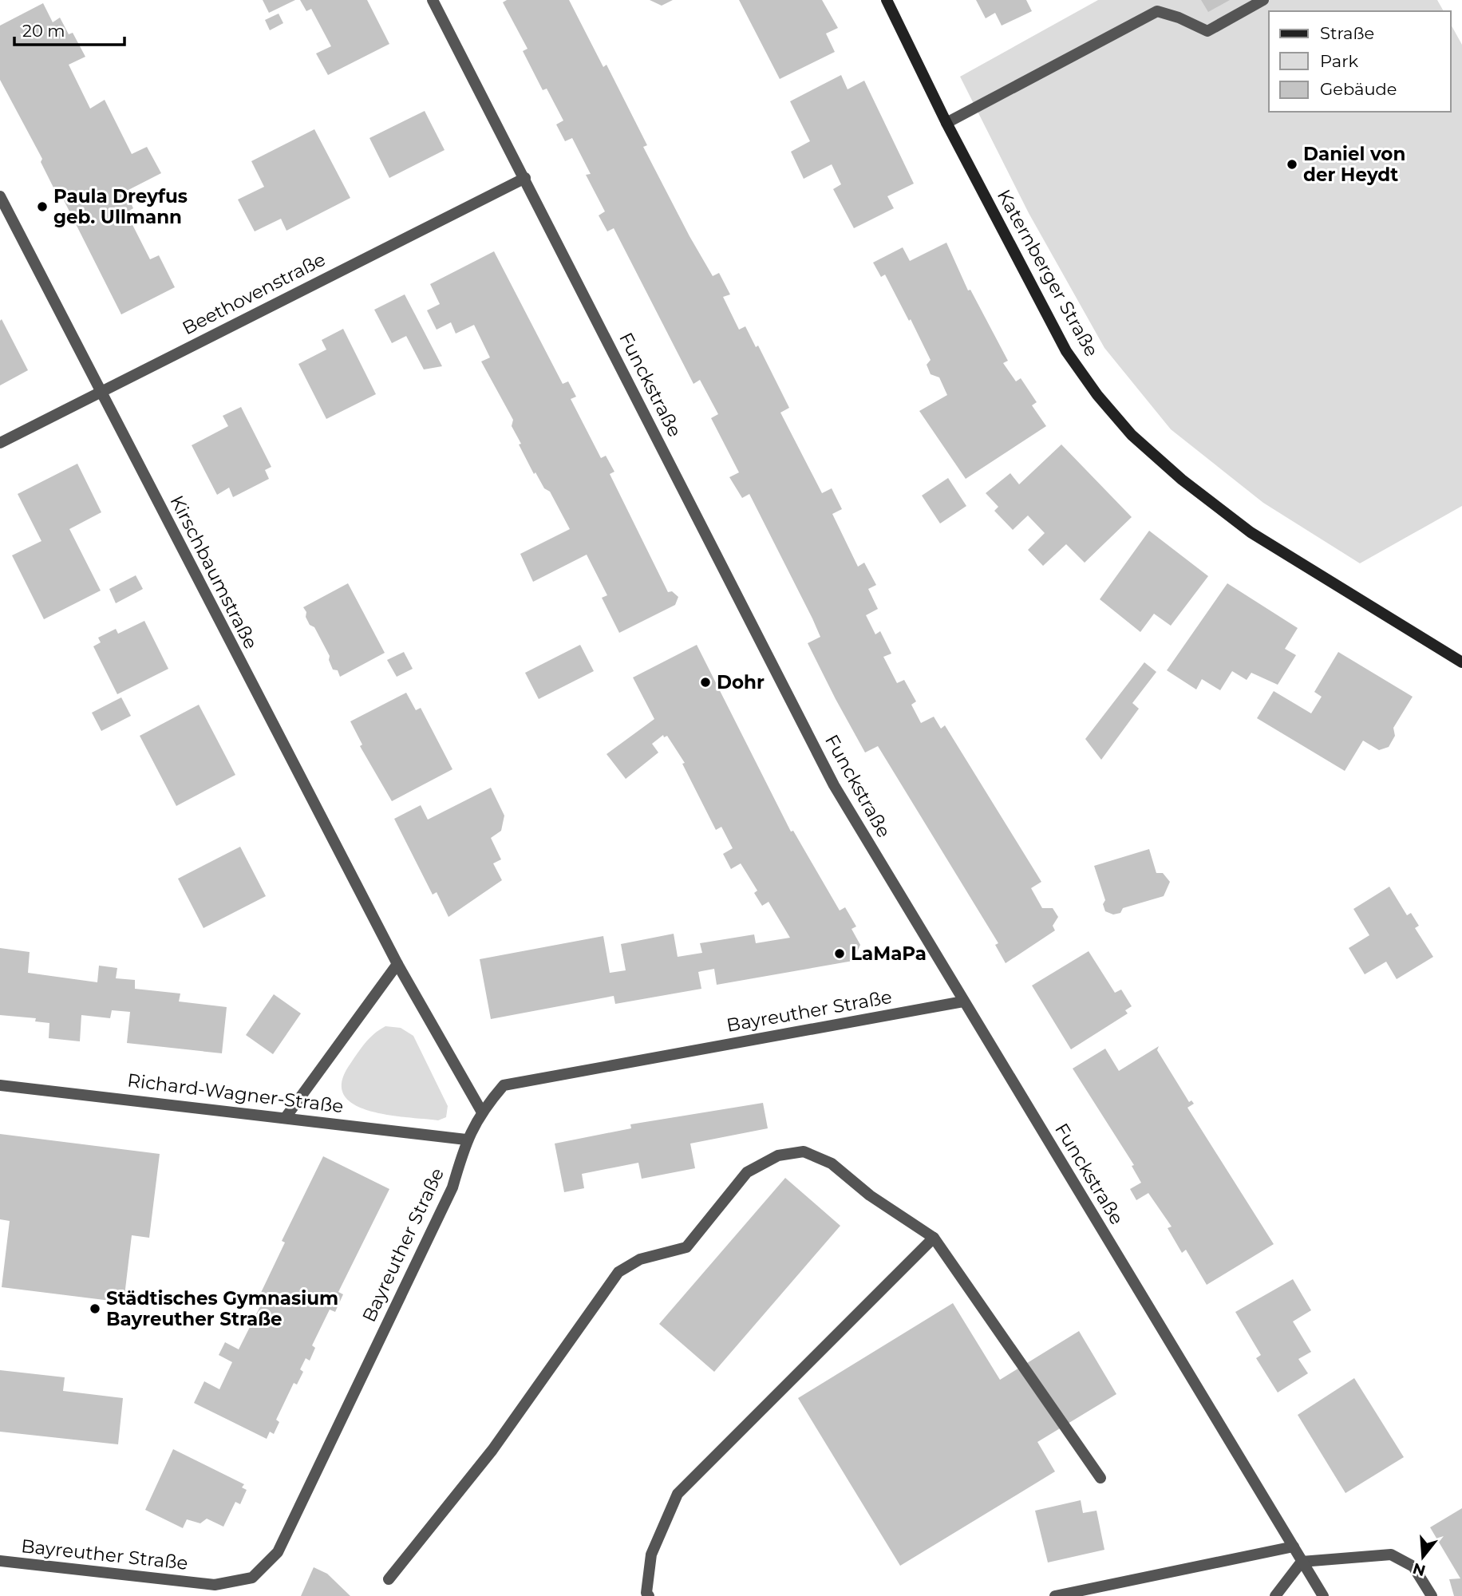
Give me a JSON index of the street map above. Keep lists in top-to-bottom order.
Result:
{
  "streets": {
    "street": [
      "Katernberger Straße",
      "Beethovenstraße",
      "Funckstraße",
      "Kirschbaumstraße",
      "Bayreuther Straße",
      "Richard-Wagner-Straße"
    ]
  },
  "crossings": [
    ["Beethovenstraße", "Funckstraße"],
    ["Beethovenstraße", "Kirschbaumstraße"],
    ["Funckstraße", "Bayreuther Straße"],
    ["Kirschbaumstraße", "Bayreuther Straße"],
    ["Bayreuther Straße", "Richard-Wagner-Straße"]
  ],
  "places": [
    "Daniel von der Heydt",
    "Paula Dreyfus geb. Ullmann",
    "Dohr",
    "LaMaPa",
    "Städtisches Gymnasium Bayreuther Straße"
  ],
  "legend": ["Straße", "Park", "Gebäude"],
  "scale_bar": "20 m",
  "north": "bottom"
}
